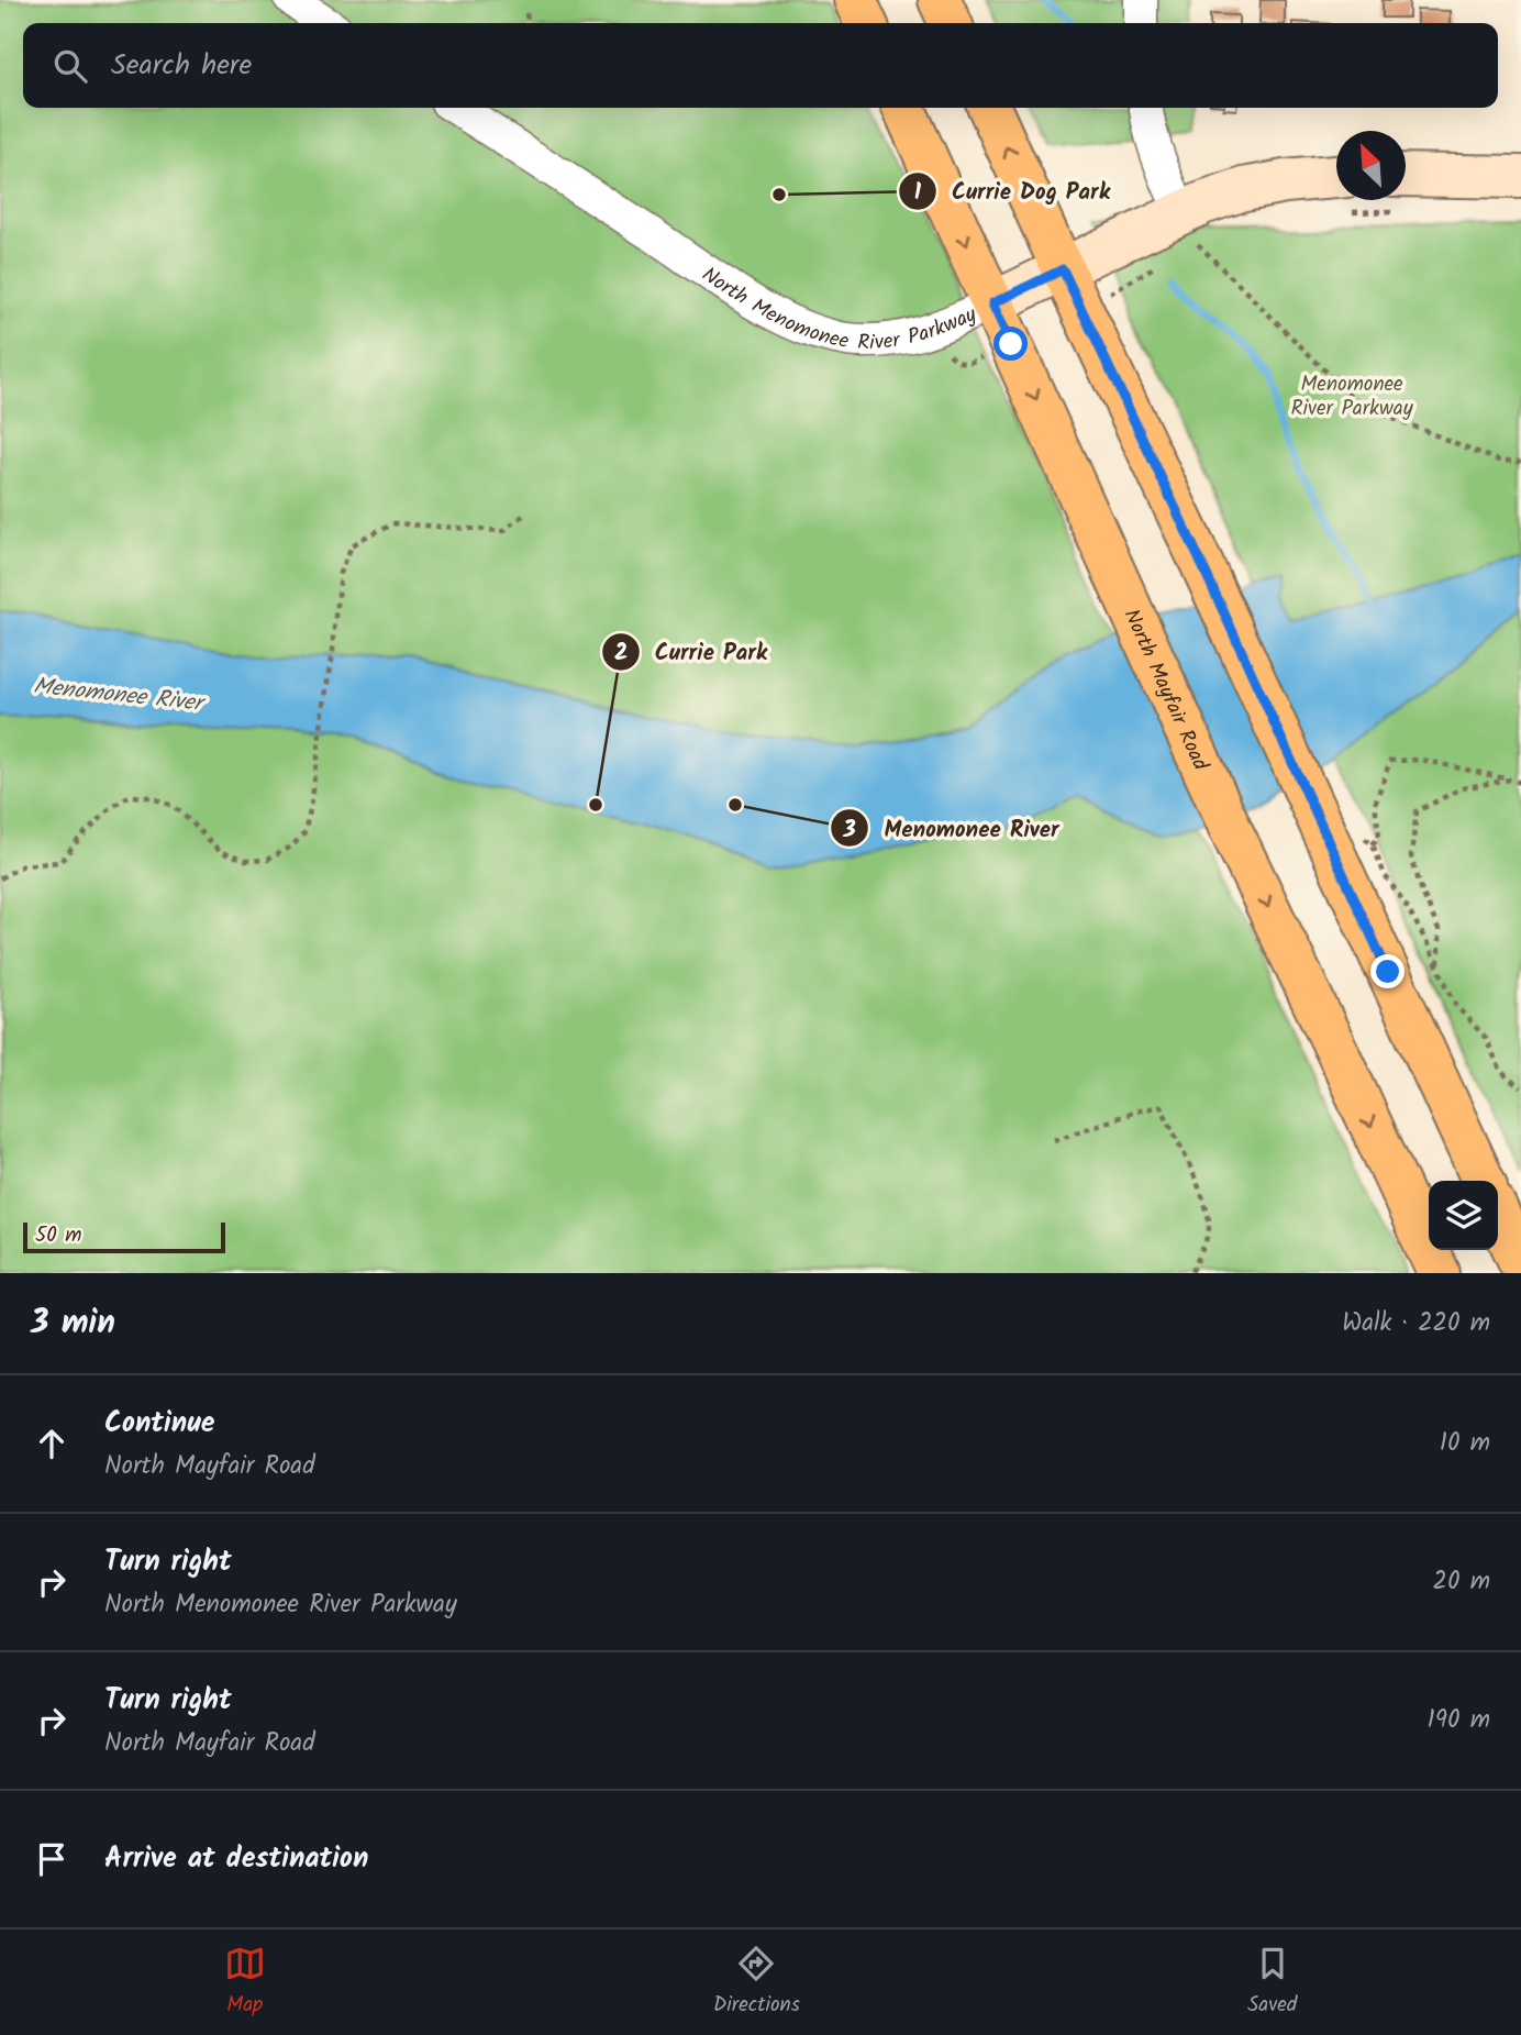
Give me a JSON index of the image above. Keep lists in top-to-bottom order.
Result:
{
  "streets": {
    "main road": ["North Mayfair Road"],
    "street": ["North Menomonee River Parkway"]
  },
  "crossings": [
    ["North Menomonee River Parkway", "North Mayfair Road"]
  ],
  "water": ["Menomonee River"],
  "parks": ["Menomonee River Parkway"],
  "places": ["Currie Dog Park", "Currie Park", "Menomonee River"],
  "scale_bar": "50 m",
  "north": "top left",
  "page": {
    "search": "Search here",
    "scale": "50 m",
    "heading": ["3 min", "Walk · 220 m"],
    "list": [
      ["Continue", "North Mayfair Road", "10 m"],
      ["Turn right", "North Menomonee River Parkway", "20 m"],
      ["Turn right", "North Mayfair Road", "190 m"],
      "Arrive at destination"
    ],
    "nav": ["Map", "Directions", "Saved"]
  }
}
